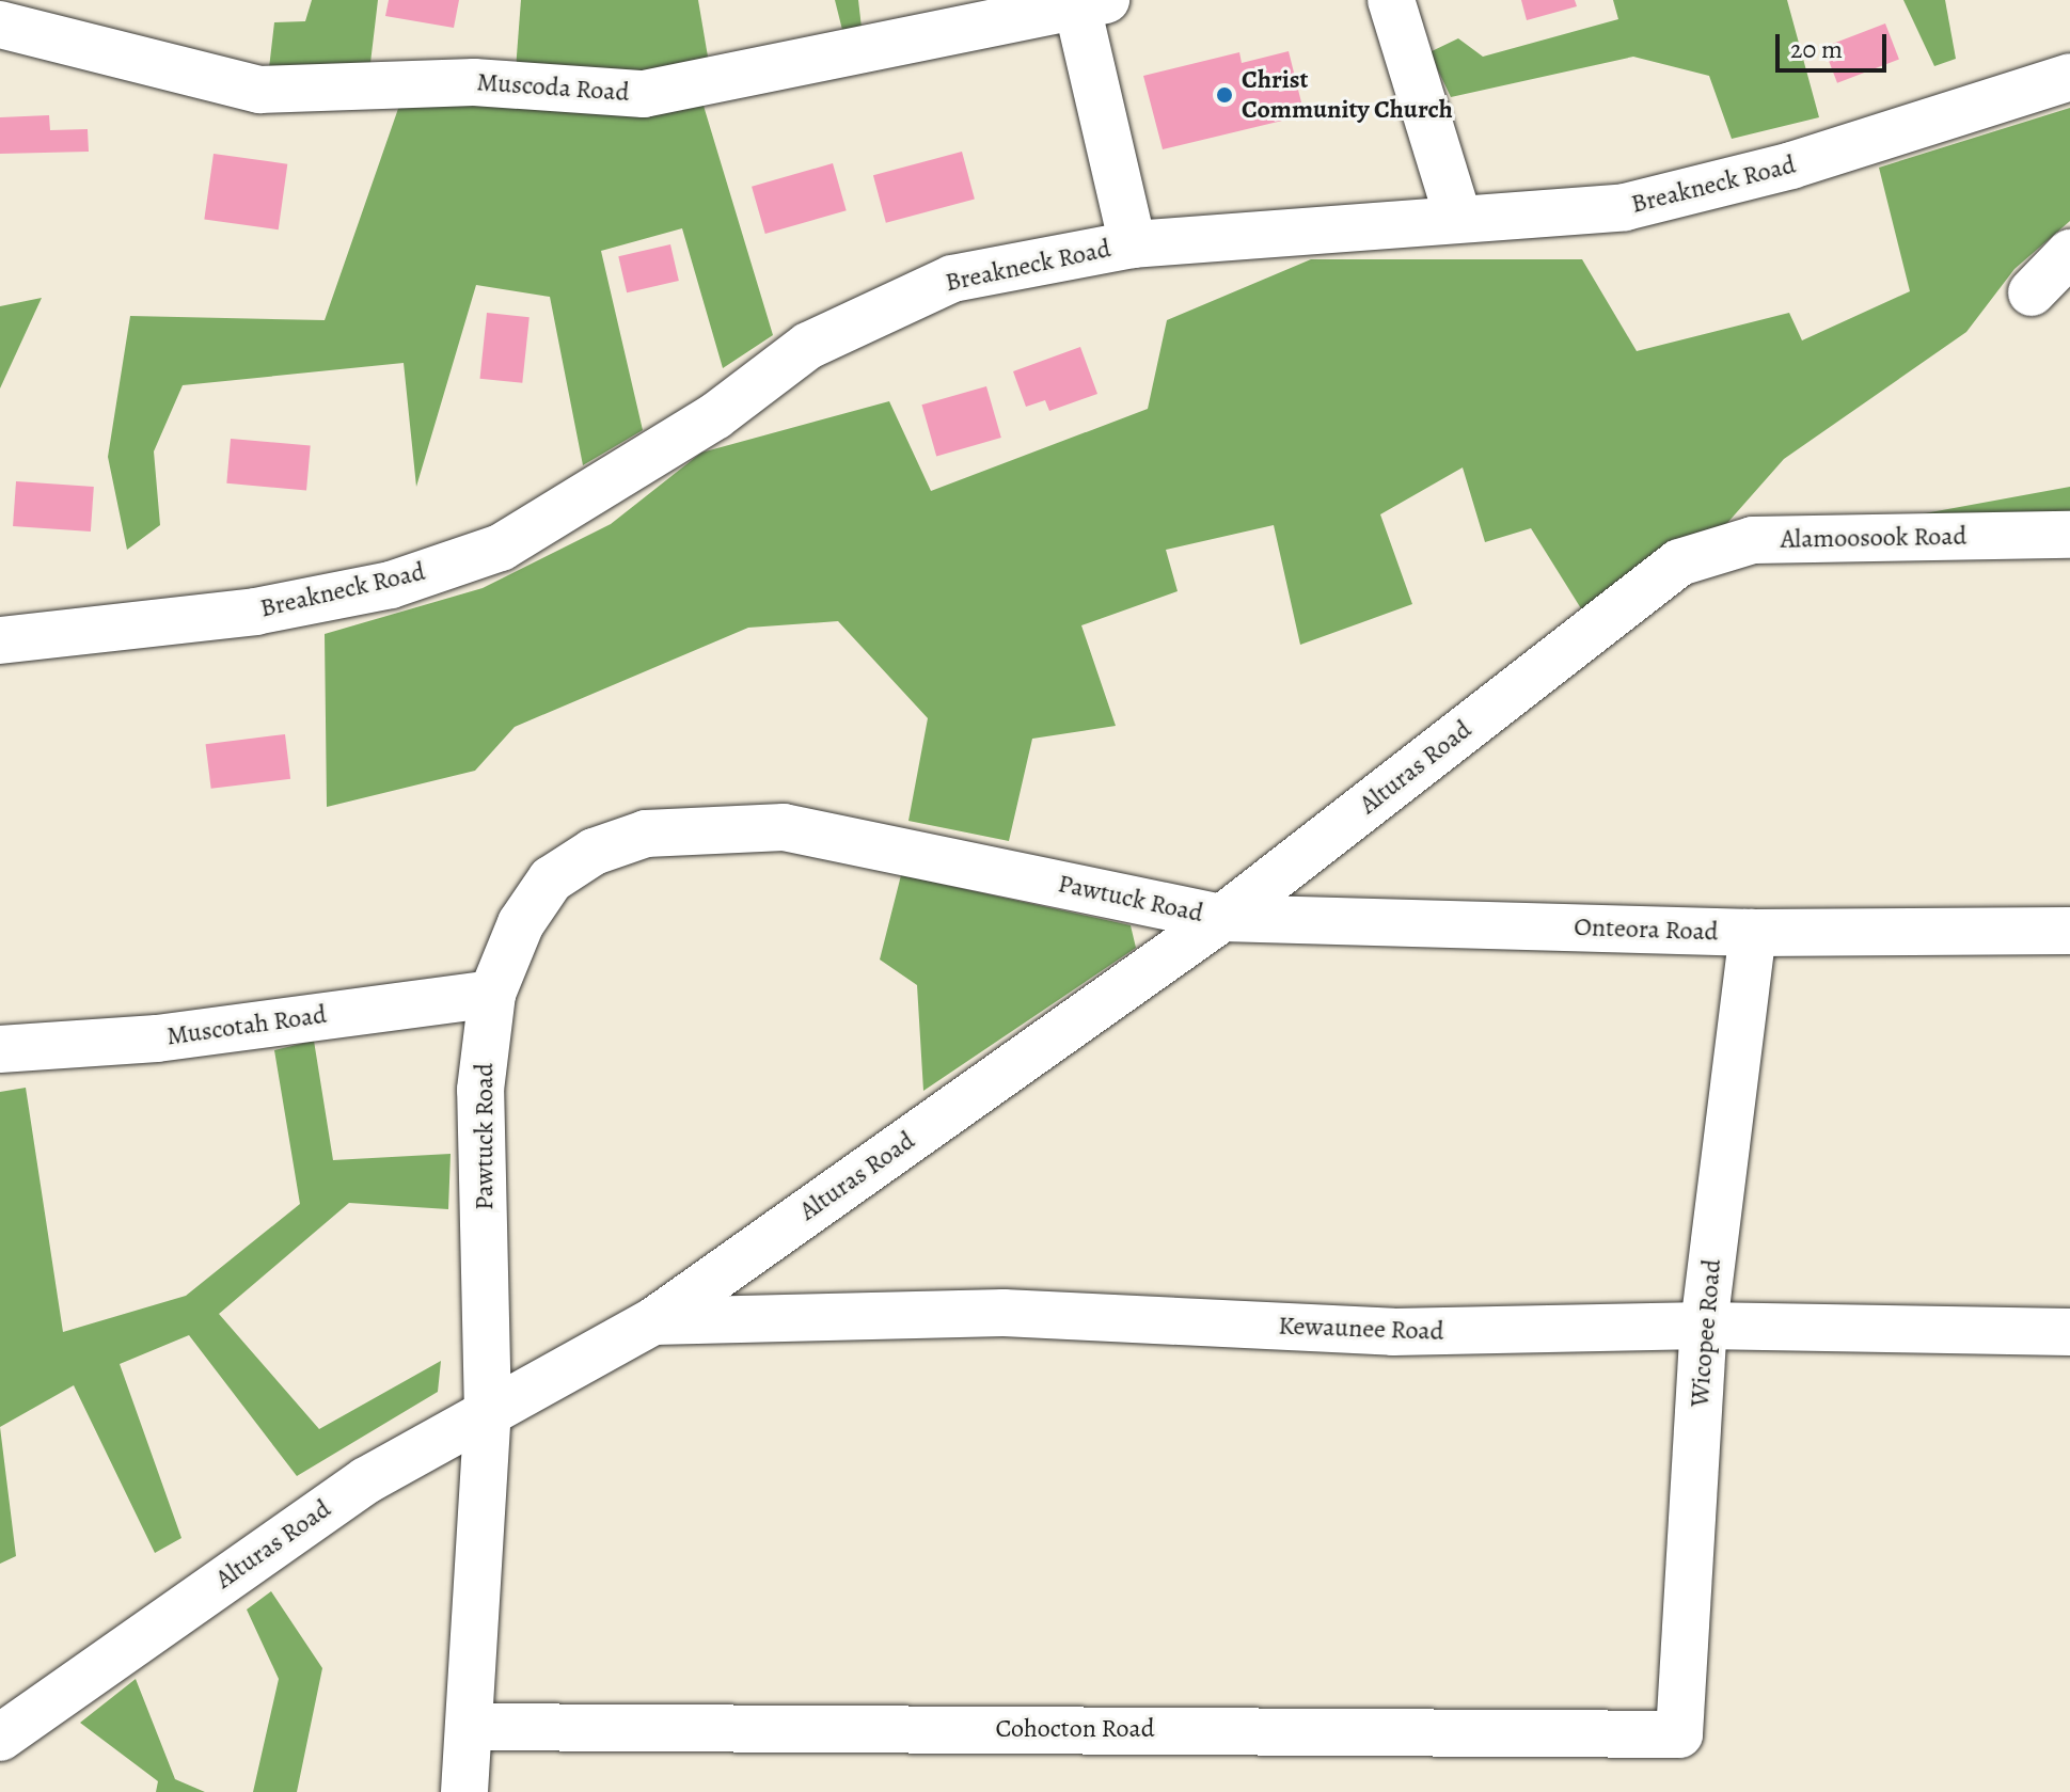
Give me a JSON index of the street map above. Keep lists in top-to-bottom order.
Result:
{
  "streets": {
    "street": [
      "Muscoda Road",
      "Breakneck Road",
      "Alamoosook Road",
      "Alturas Road",
      "Pawtuck Road",
      "Onteora Road",
      "Muscotah Road",
      "Kewaunee Road",
      "Wicopee Road",
      "Cohocton Road"
    ]
  },
  "crossings": [
    ["Alamoosook Road", "Alturas Road"],
    ["Alturas Road", "Pawtuck Road"],
    ["Alturas Road", "Onteora Road"],
    ["Alturas Road", "Kewaunee Road"],
    ["Pawtuck Road", "Onteora Road"],
    ["Pawtuck Road", "Muscotah Road"],
    ["Pawtuck Road", "Cohocton Road"],
    ["Onteora Road", "Wicopee Road"],
    ["Kewaunee Road", "Wicopee Road"],
    ["Wicopee Road", "Cohocton Road"]
  ],
  "places": ["Christ Community Church"],
  "scale_bar": "20 m"
}
